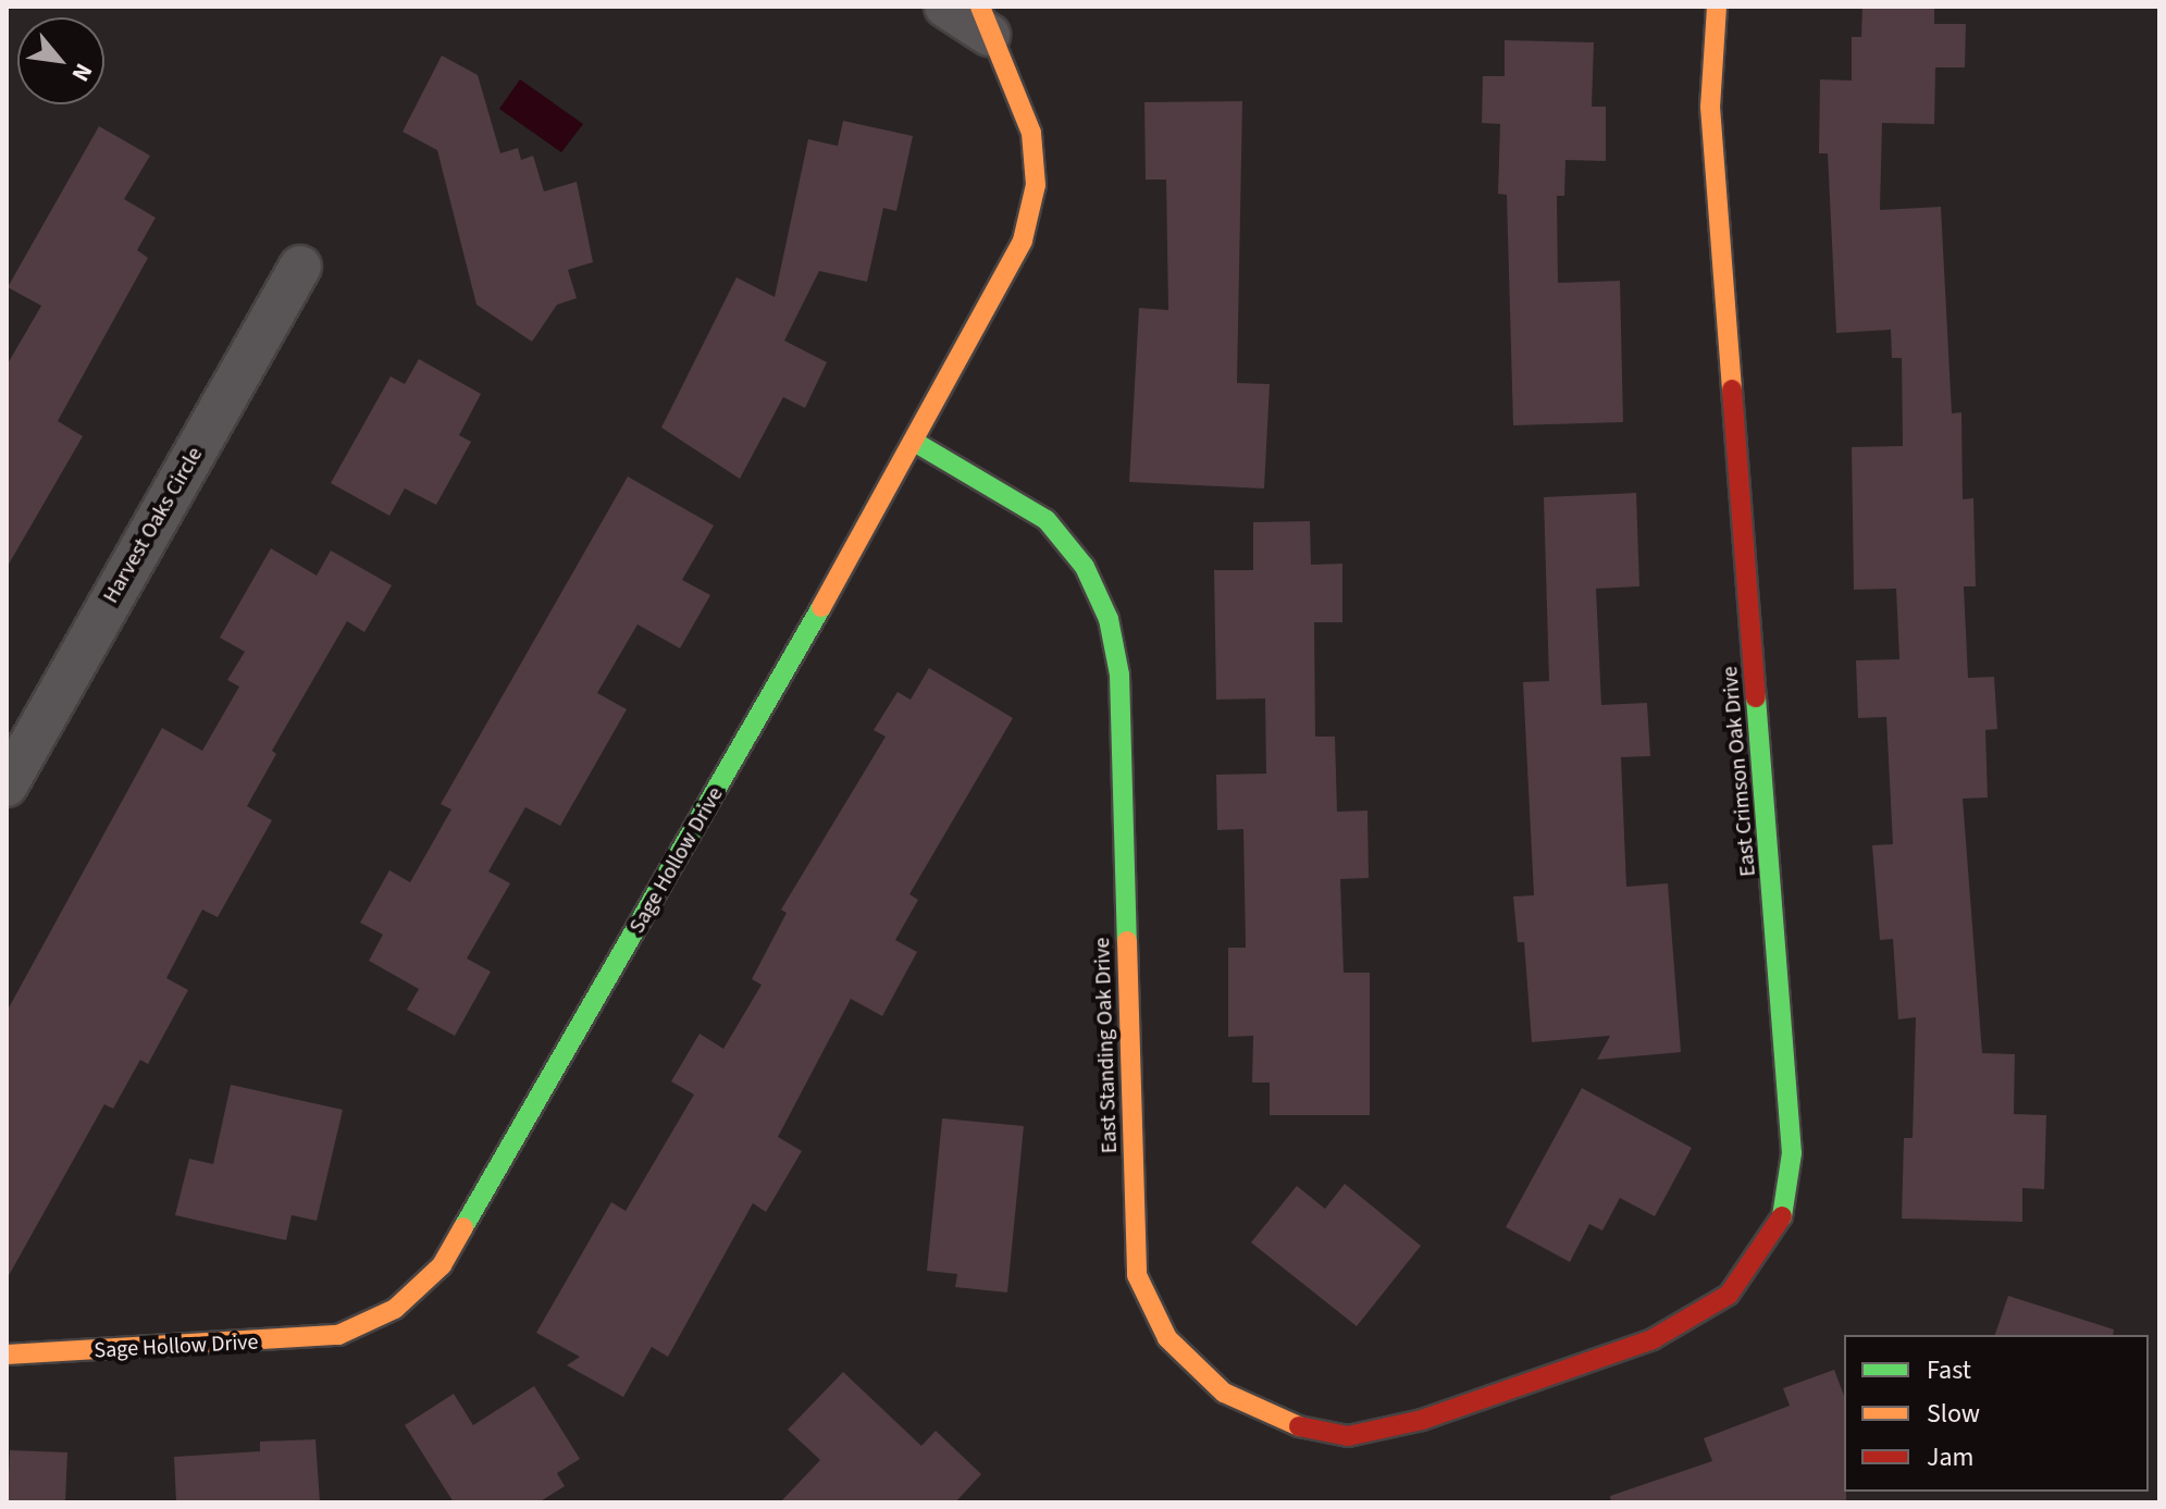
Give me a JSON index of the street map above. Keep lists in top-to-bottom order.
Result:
{
  "streets": {
    "street": [
      "Harvest Oaks Circle",
      "East Crimson Oak Drive",
      "Sage Hollow Drive",
      "East Standing Oak Drive"
    ]
  },
  "crossings": [
    ["East Crimson Oak Drive", "East Standing Oak Drive"],
    ["Sage Hollow Drive", "East Standing Oak Drive"]
  ],
  "legend": ["Fast", "Slow", "Jam"],
  "north": "bottom right"
}
